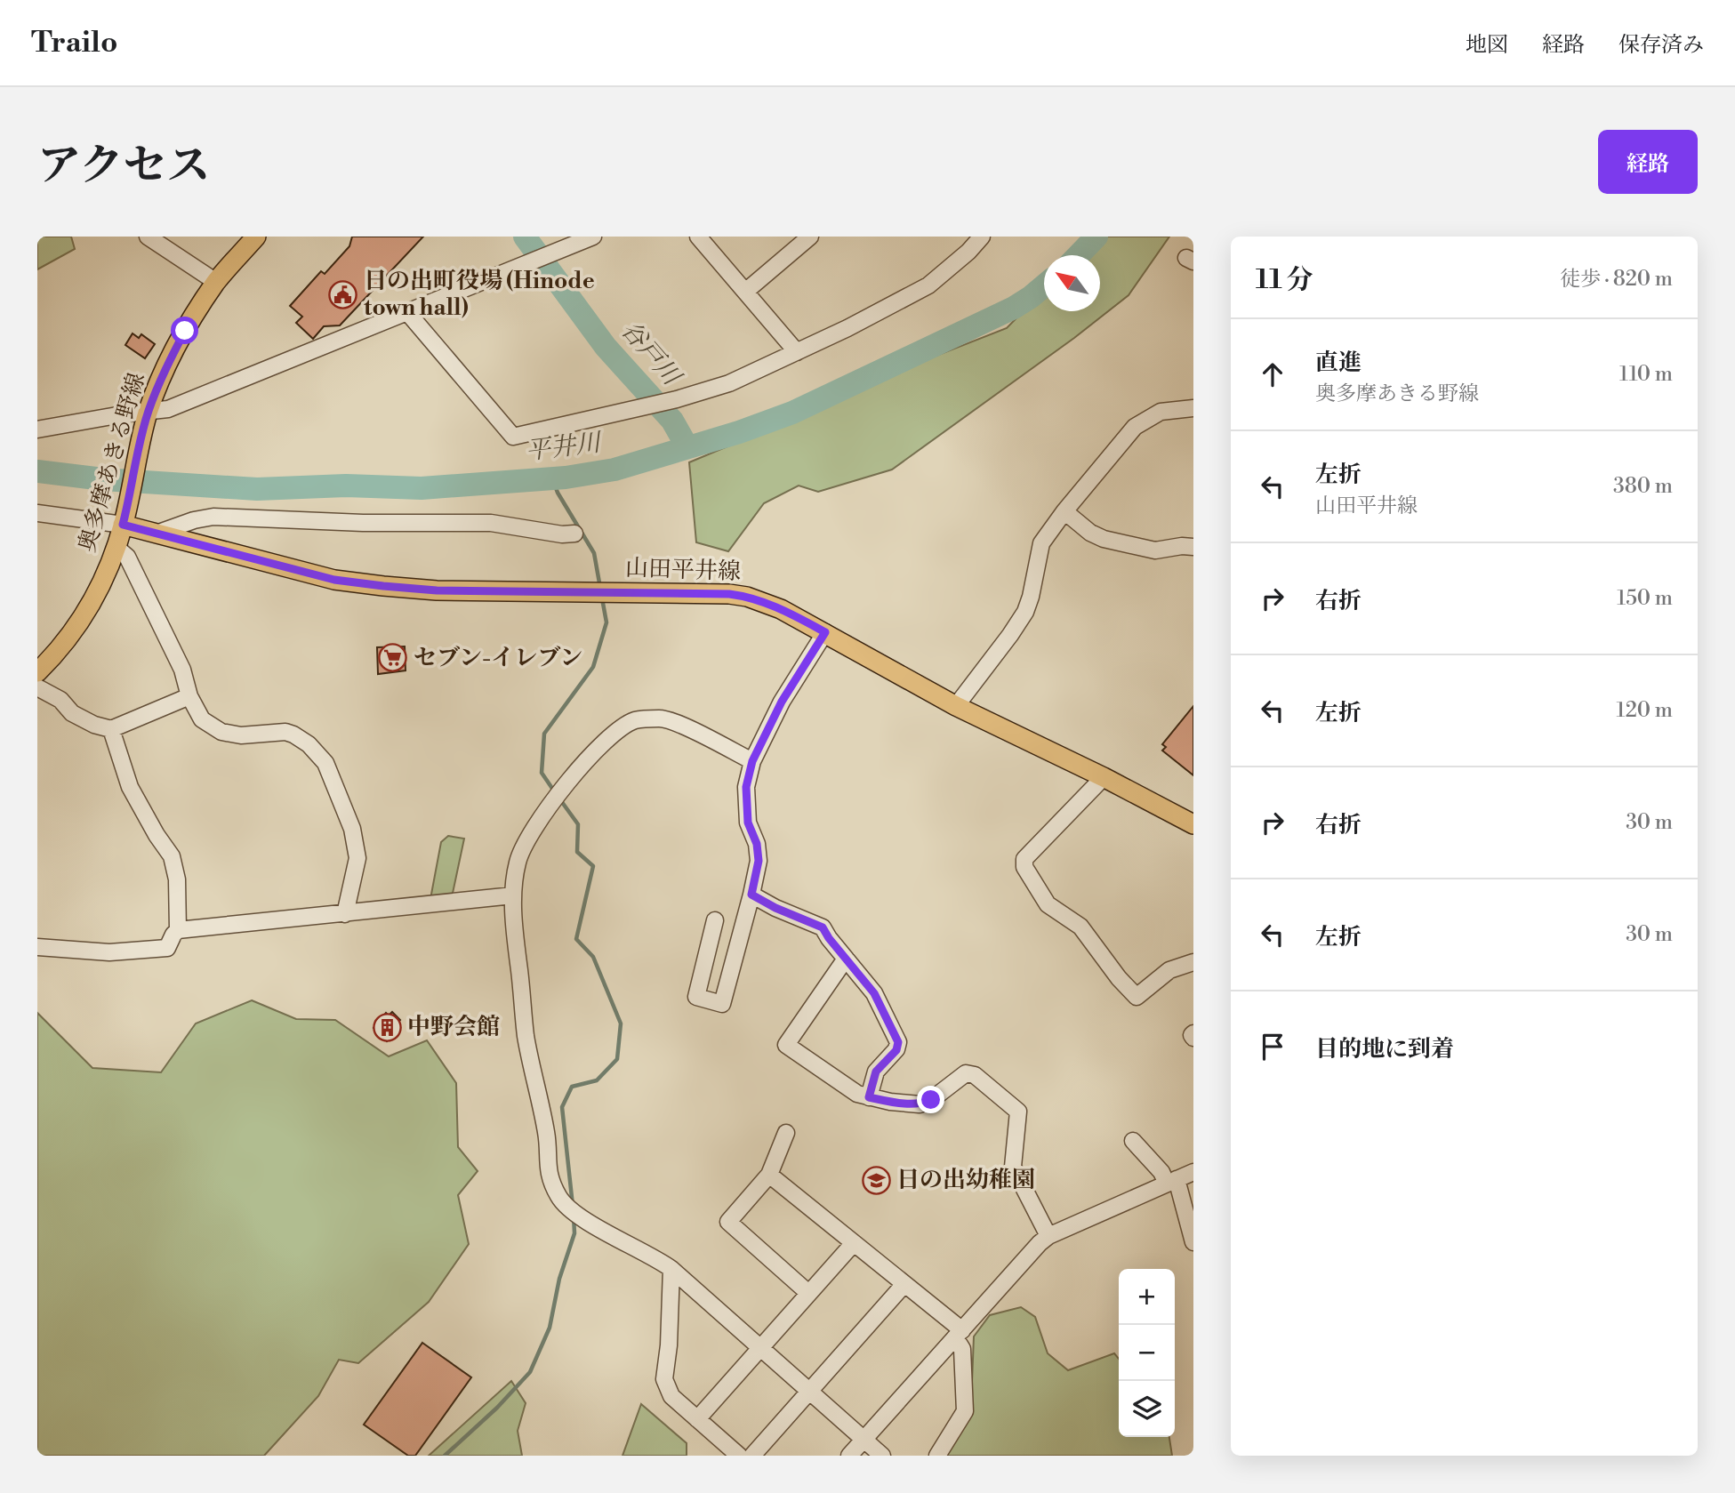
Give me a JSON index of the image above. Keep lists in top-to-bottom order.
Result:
{
  "streets": {
    "main road": ["奥多摩あきる野線", "山田平井線"]
  },
  "crossings": [
    ["奥多摩あきる野線", "山田平井線"]
  ],
  "water": ["谷戸川", "平井川"],
  "places": {
    "public building": ["日の出町役場 (Hinode town hall)"],
    "supermarket": ["セブン-イレブン"],
    "building": ["中野会館"],
    "school or university": ["日の出幼稚園"]
  },
  "north": "top left",
  "page": {
    "header": "Trailo",
    "nav": ["地図", "経路", "保存済み"],
    "title": "アクセス",
    "buttons": "経路",
    "heading": ["11 分", "徒歩 · 820 m"],
    "list": [
      ["直進", "奥多摩あきる野線", "110 m"],
      ["左折", "山田平井線", "380 m"],
      ["右折", "150 m"],
      ["左折", "120 m"],
      ["右折", "30 m"],
      ["左折", "30 m"],
      "目的地に到着"
    ],
    "map_buttons": ["+", "−"]
  }
}
